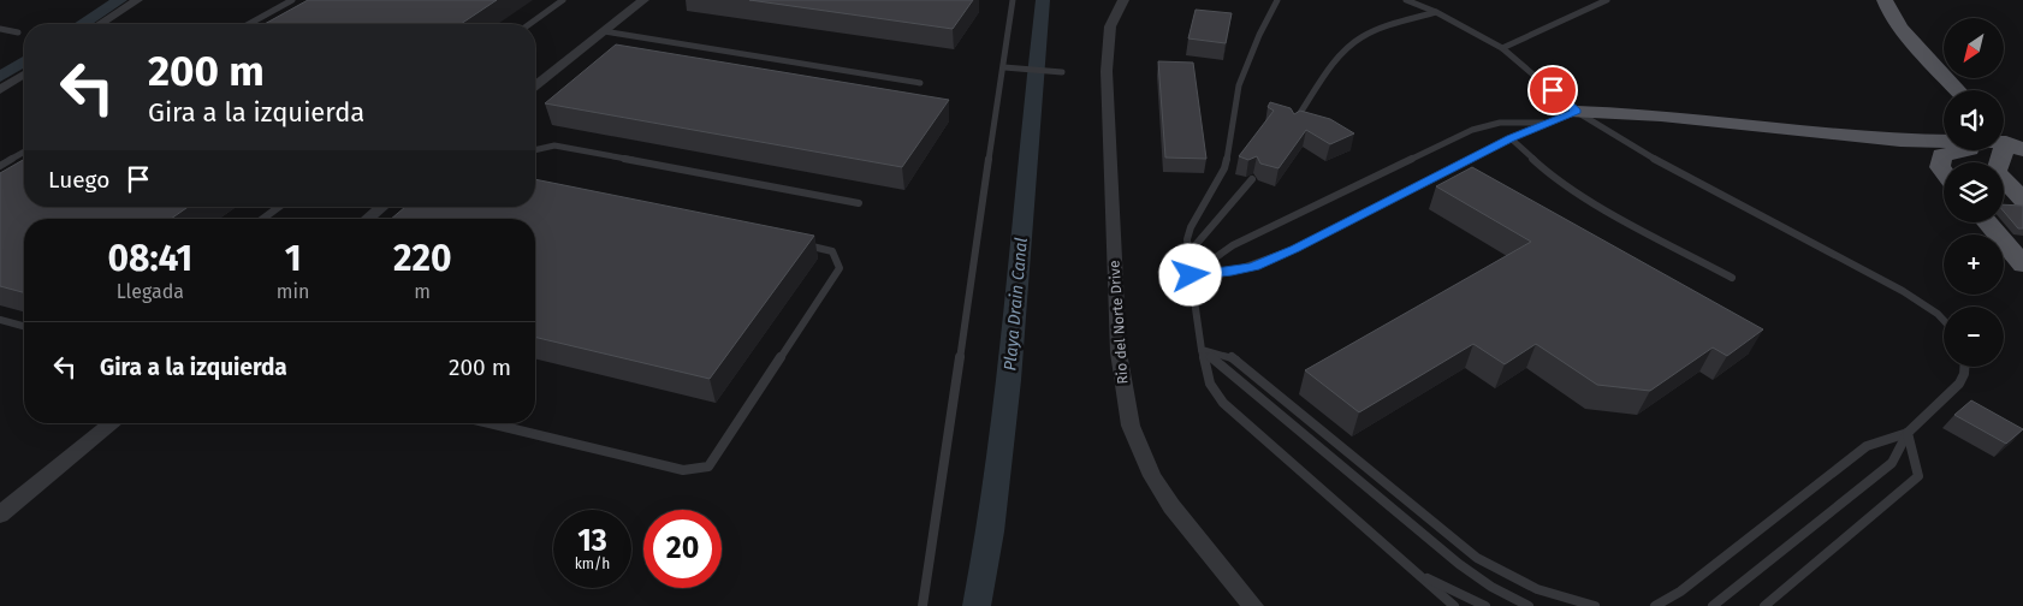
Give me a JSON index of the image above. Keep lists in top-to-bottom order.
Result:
{
  "streets": {
    "street": ["Rio del Norte Drive"]
  },
  "water": ["Playa Drain Canal"],
  "north": "bottom left",
  "page": {
    "map_buttons": ["+", "−"],
    "turn": ["200 m", "Gira a la izquierda"],
    "then": "Luego",
    "eta": [
      "08:41",
      "Llegada",
      "1",
      "min",
      "220",
      "m"
    ],
    "list": [
      {
        "name": "Gira a la izquierda",
        "value": "200 m"
      }
    ],
    "speed": "13 km/h",
    "limit": "20"
  }
}
